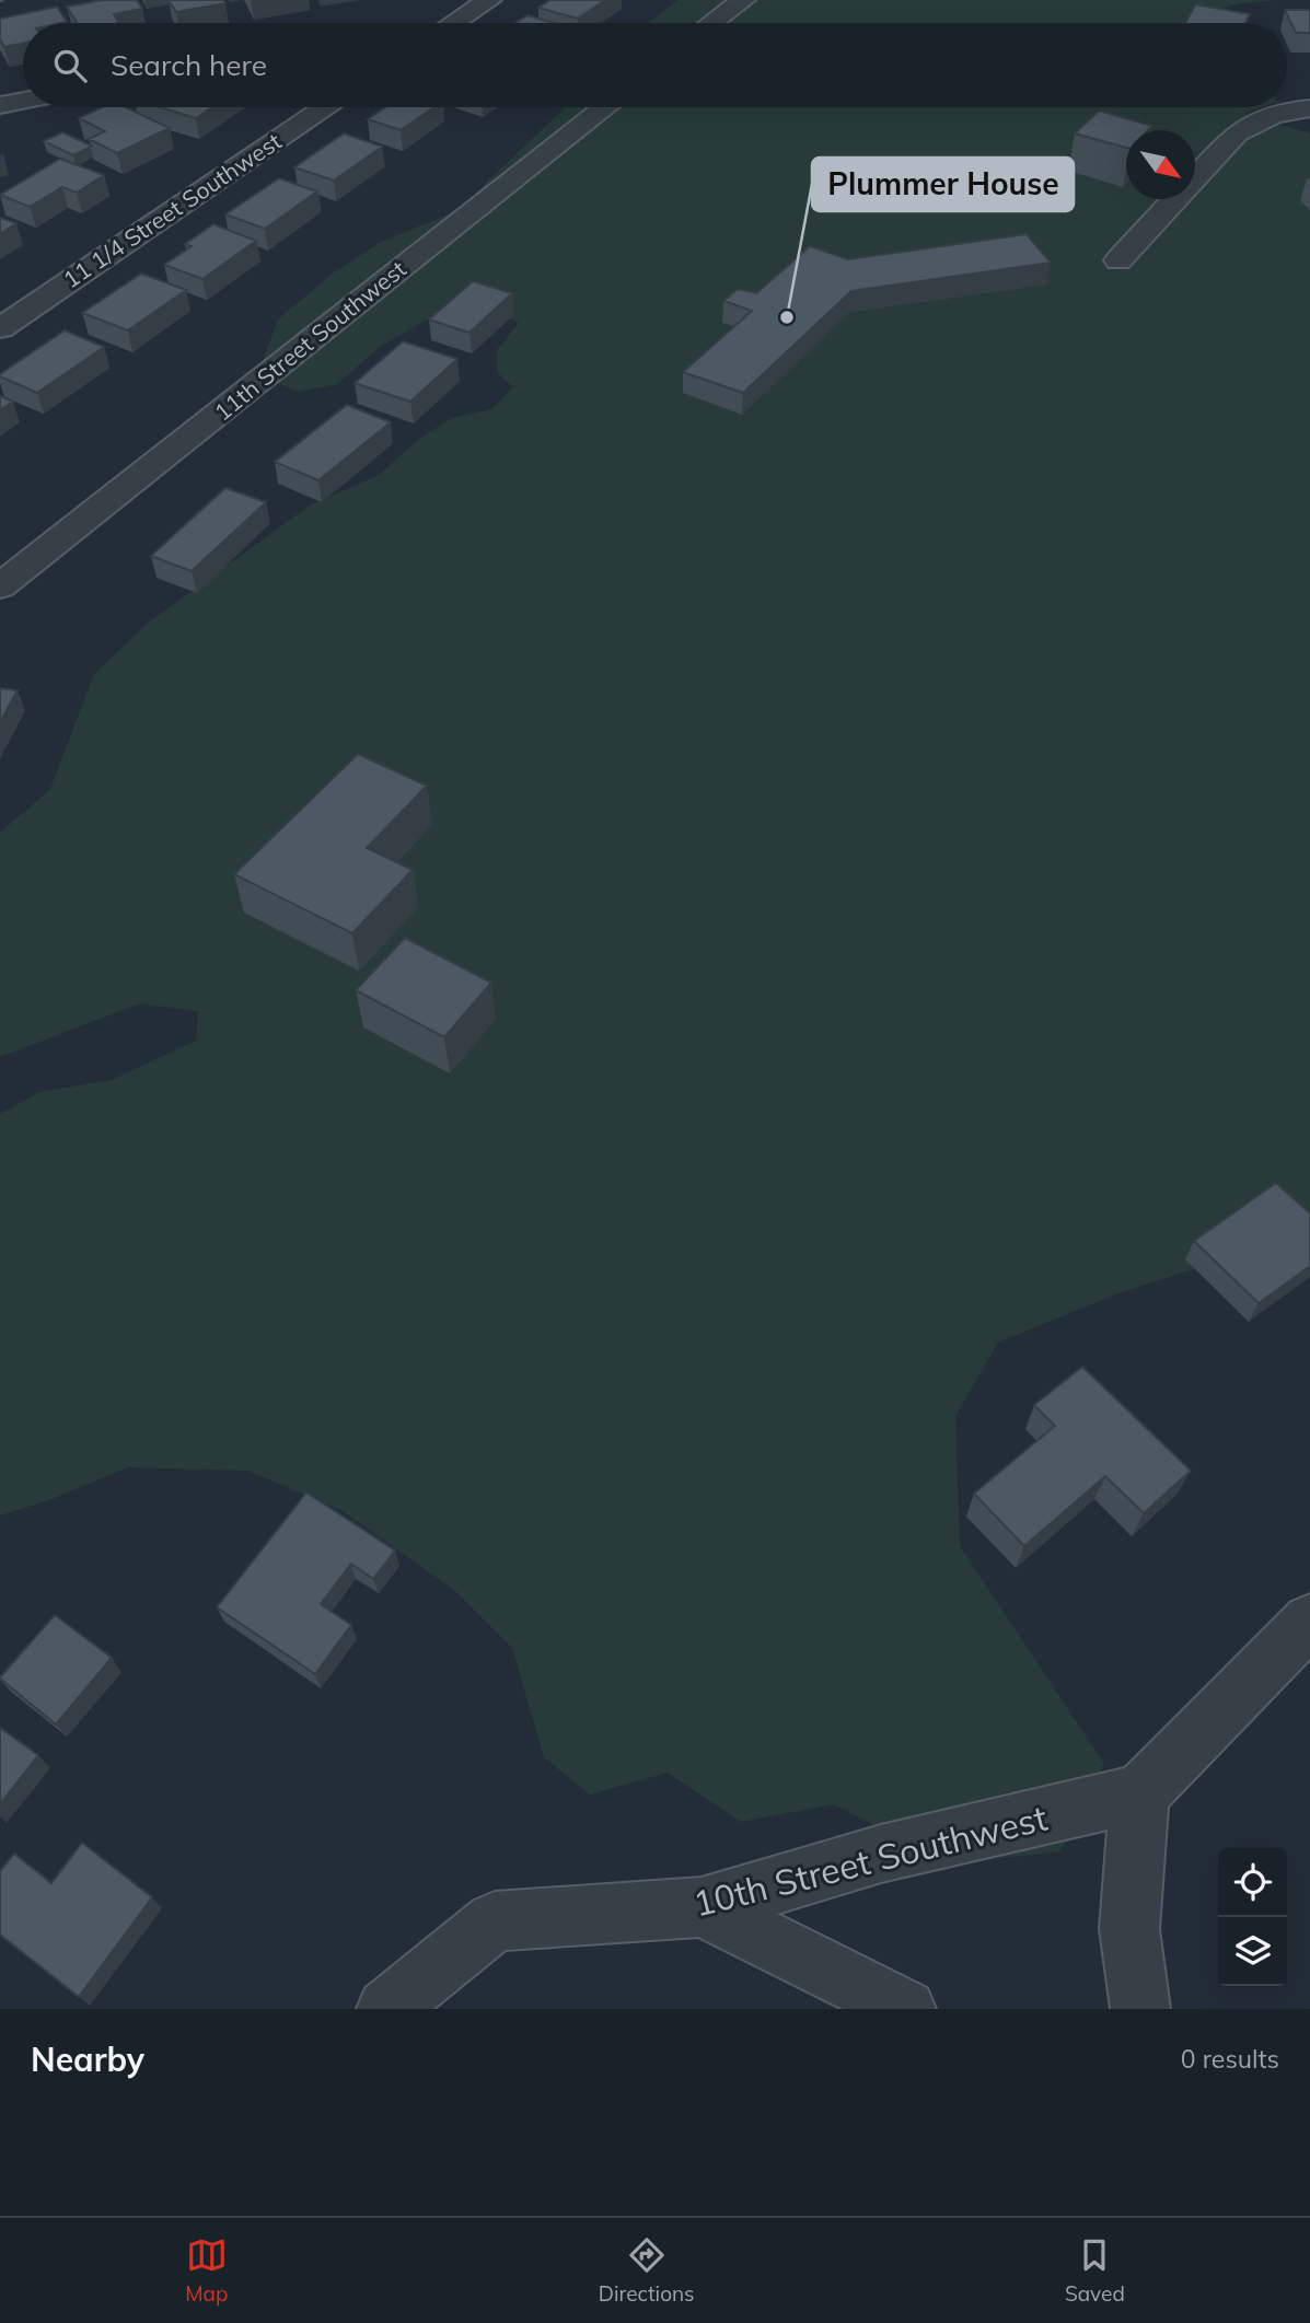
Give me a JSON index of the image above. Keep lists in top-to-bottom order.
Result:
{
  "streets": {
    "street": ["11 1/4 Street Southwest", "11th Street Southwest", "10th Street Southwest"]
  },
  "places": ["Plummer House"],
  "north": "bottom right",
  "page": {
    "search": "Search here",
    "heading": ["Nearby", "0 results"],
    "nav": ["Map", "Directions", "Saved"]
  }
}
